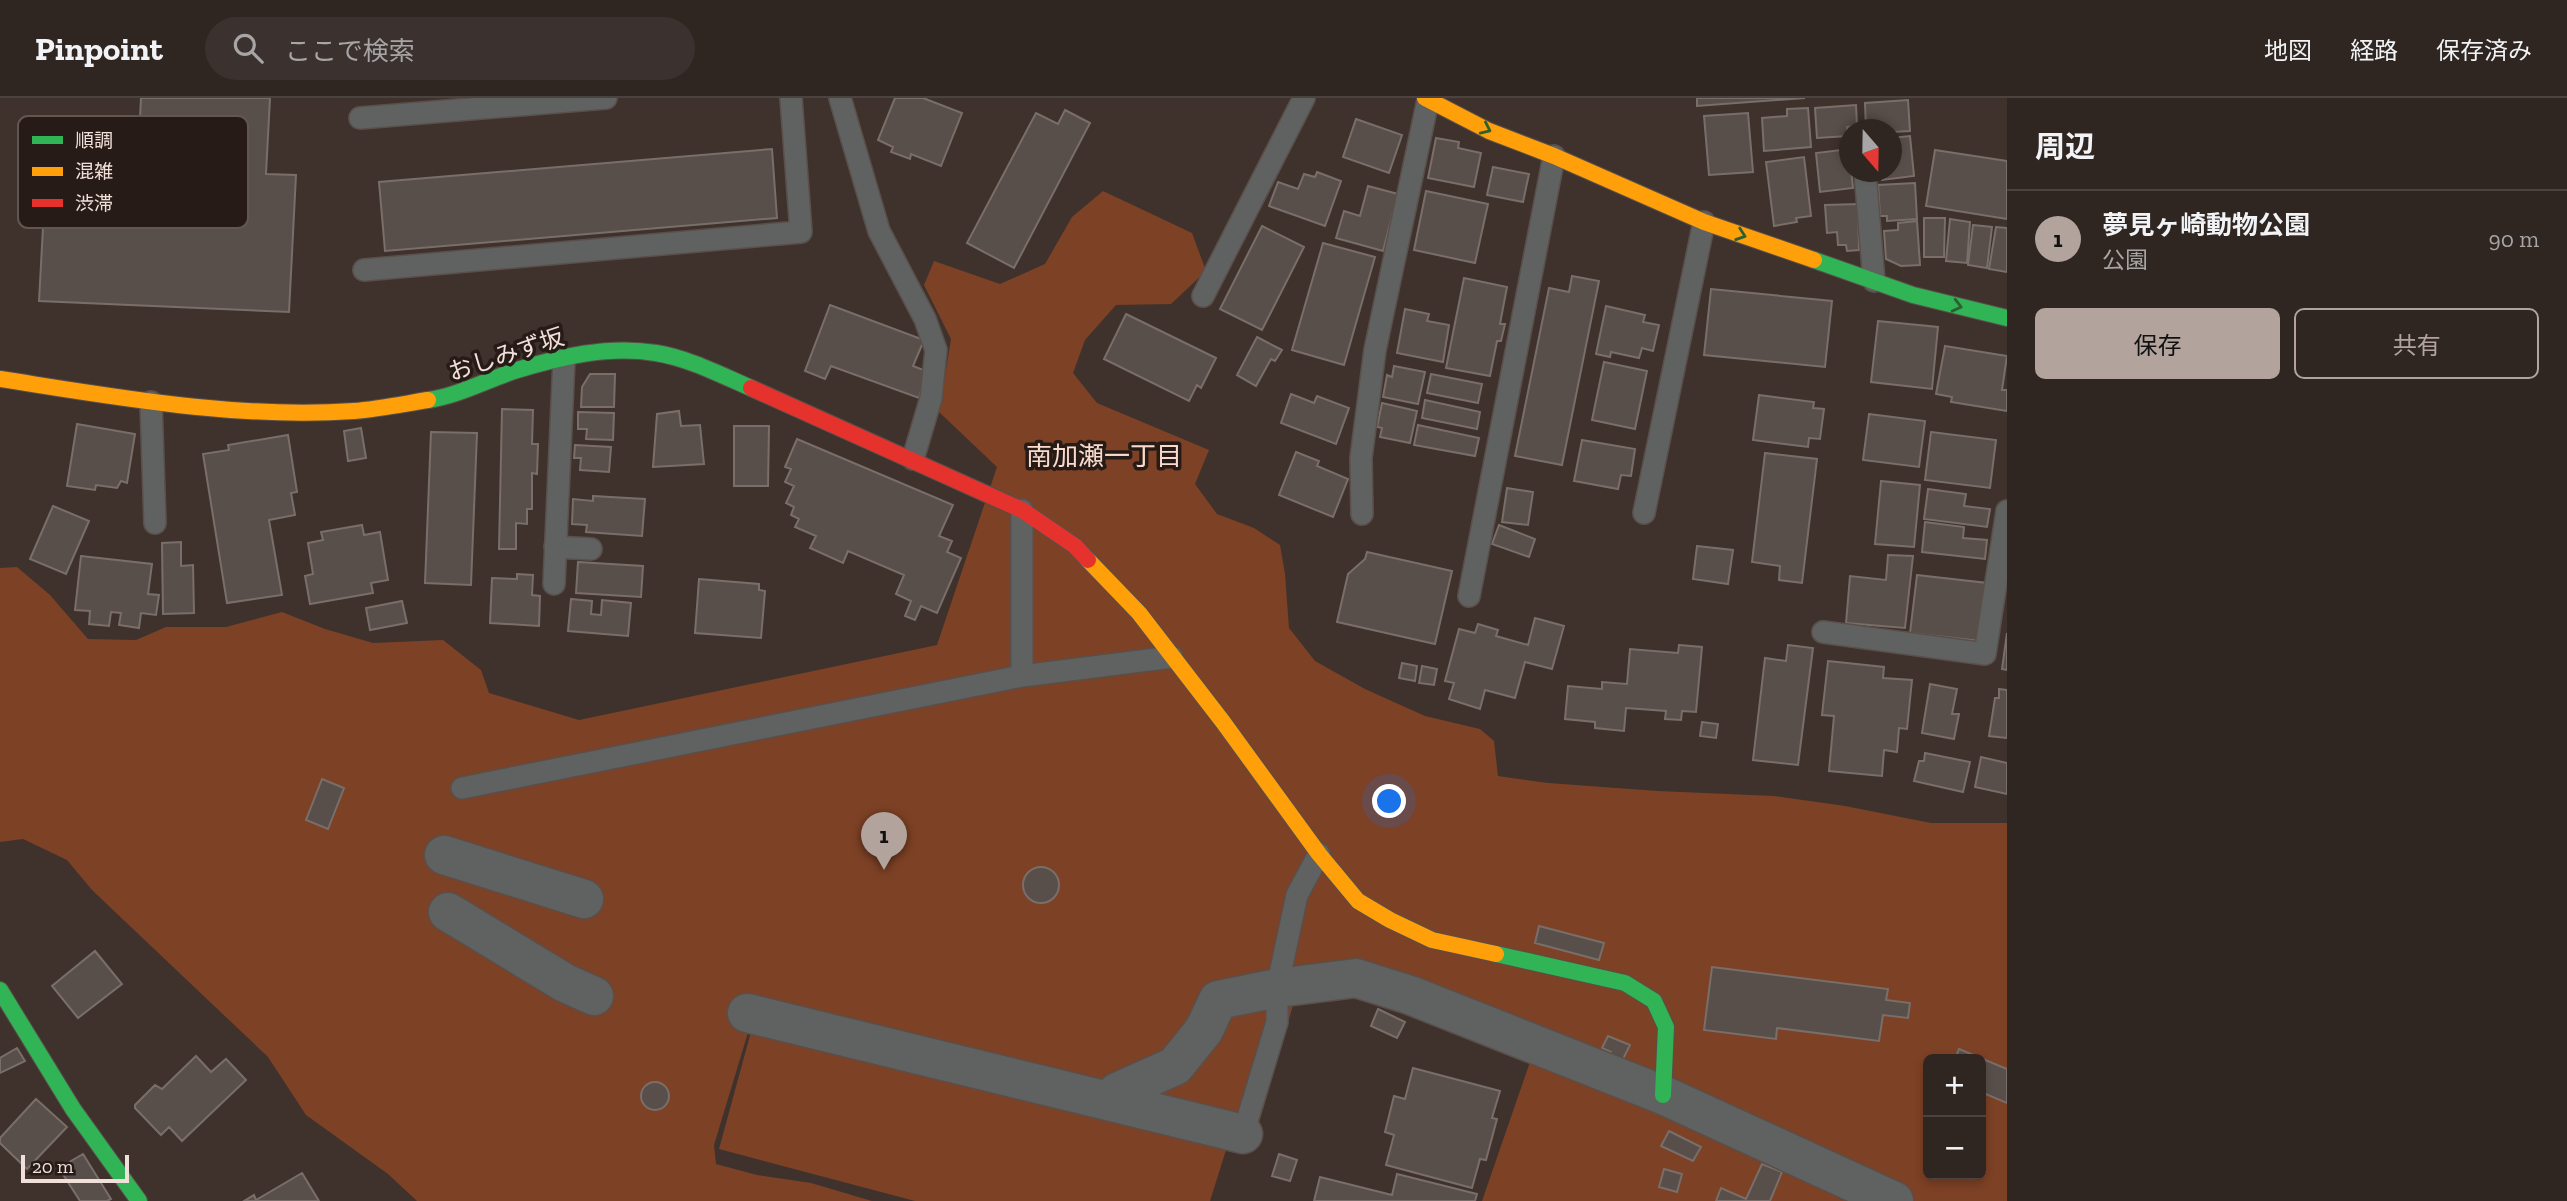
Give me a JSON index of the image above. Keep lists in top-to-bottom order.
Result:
{
  "streets": {
    "street": ["おしみず坂"]
  },
  "districts": ["南加瀬一丁目"],
  "legend": ["順調", "混雑", "渋滞"],
  "scale_bar": "20 m",
  "north": "bottom",
  "page": {
    "header": "Pinpoint",
    "search": "ここで検索",
    "nav": ["地図", "経路", "保存済み"],
    "heading": "周辺",
    "list": [
      {
        "mark": "1",
        "name": "夢見ヶ崎動物公園",
        "note": "公園",
        "value": "90 m"
      }
    ],
    "buttons": ["保存", "共有"],
    "pins": "1",
    "map_buttons": ["+", "−"],
    "scale": "20 m"
  }
}
